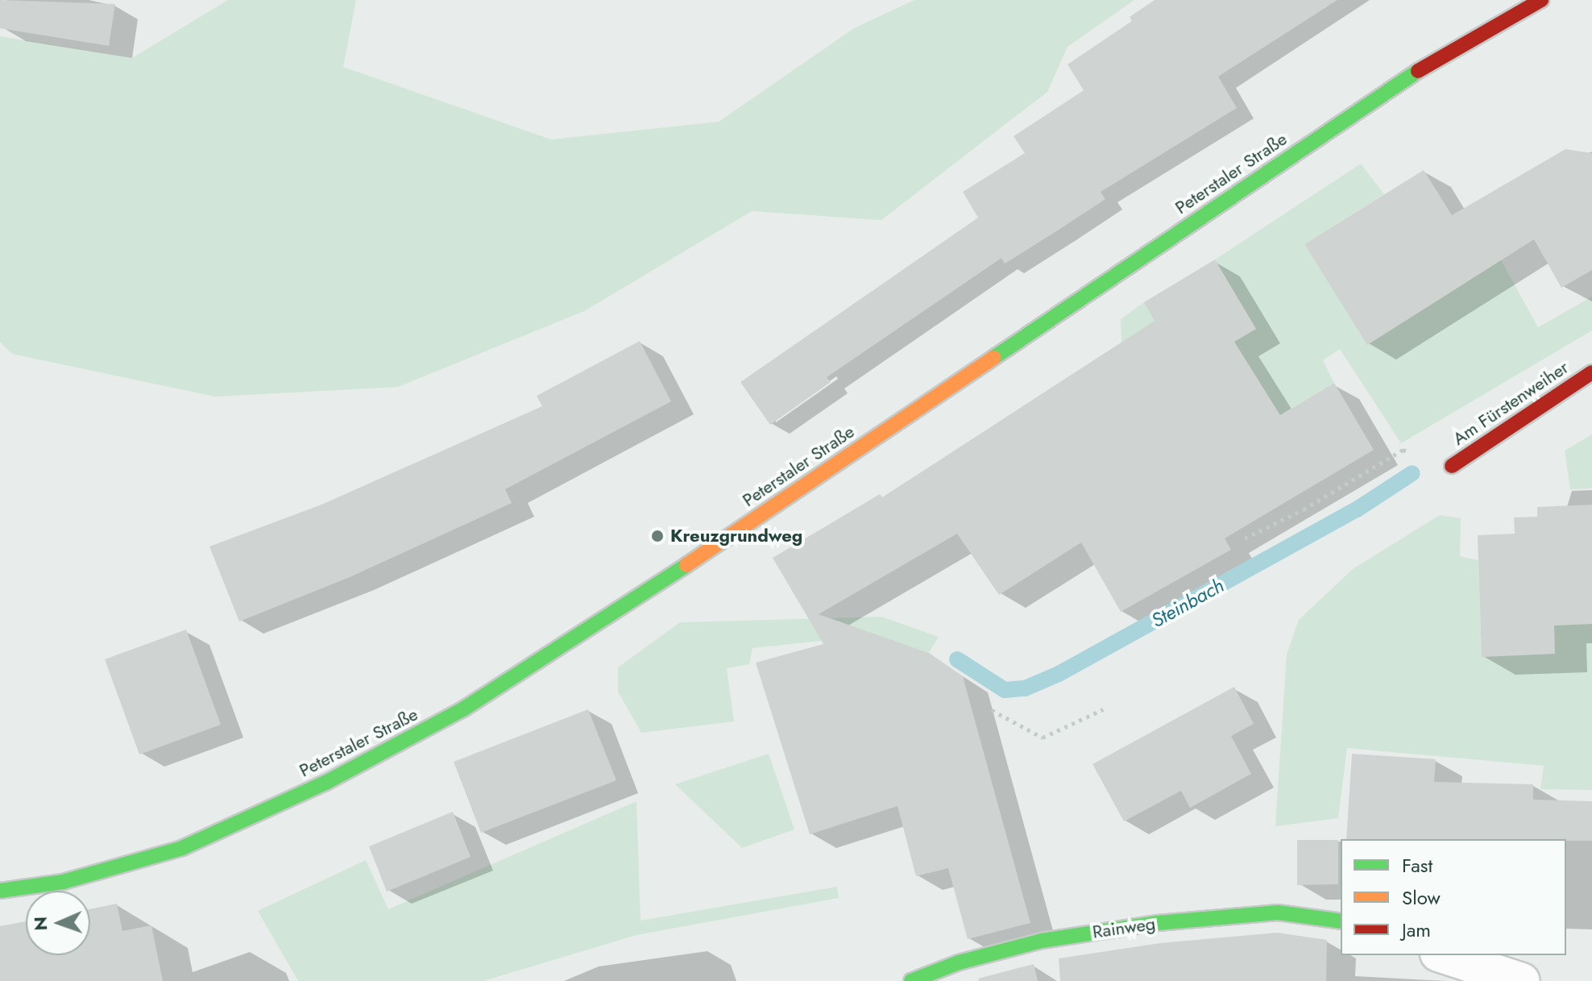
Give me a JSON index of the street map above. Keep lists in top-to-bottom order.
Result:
{
  "streets": {
    "main road": ["Peterstaler Straße", "Am Fürstenweiher", "Rainweg"]
  },
  "water": ["Steinbach"],
  "places": ["Kreuzgrundweg"],
  "legend": ["Fast", "Slow", "Jam"],
  "north": "left"
}
